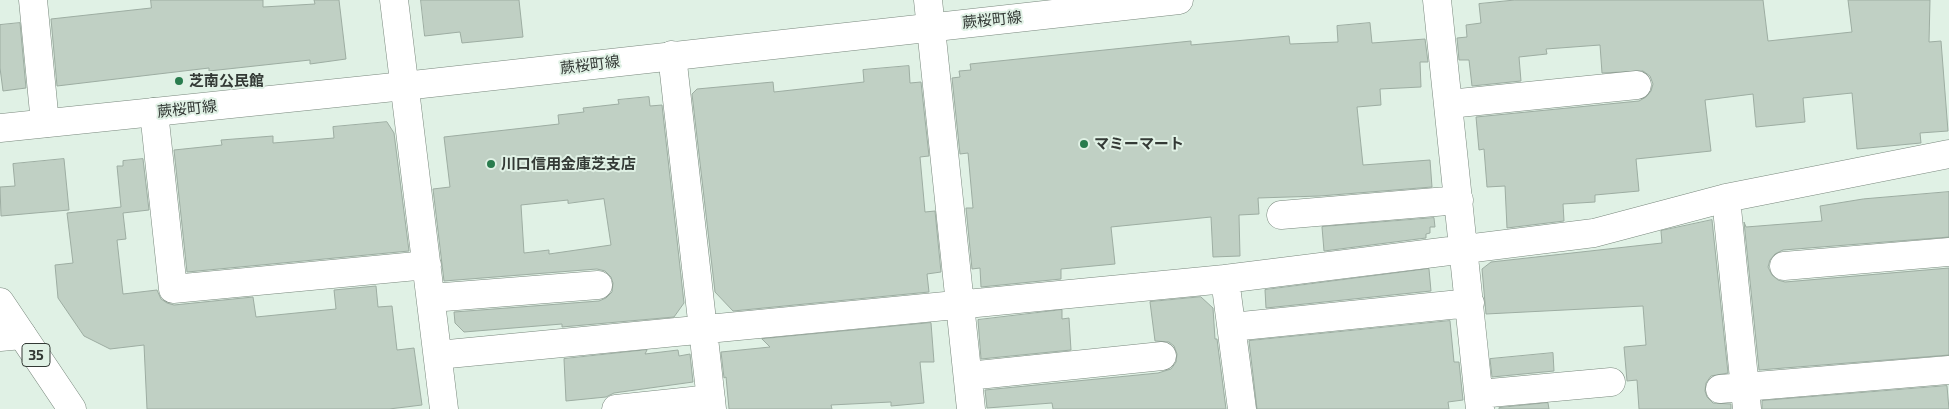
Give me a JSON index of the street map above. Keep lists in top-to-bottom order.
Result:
{
  "streets": {
    "street": ["蕨桜町線", "35"]
  },
  "places": ["芝南公民館", "マミーマート", "川口信用金庫芝支店"]
}
